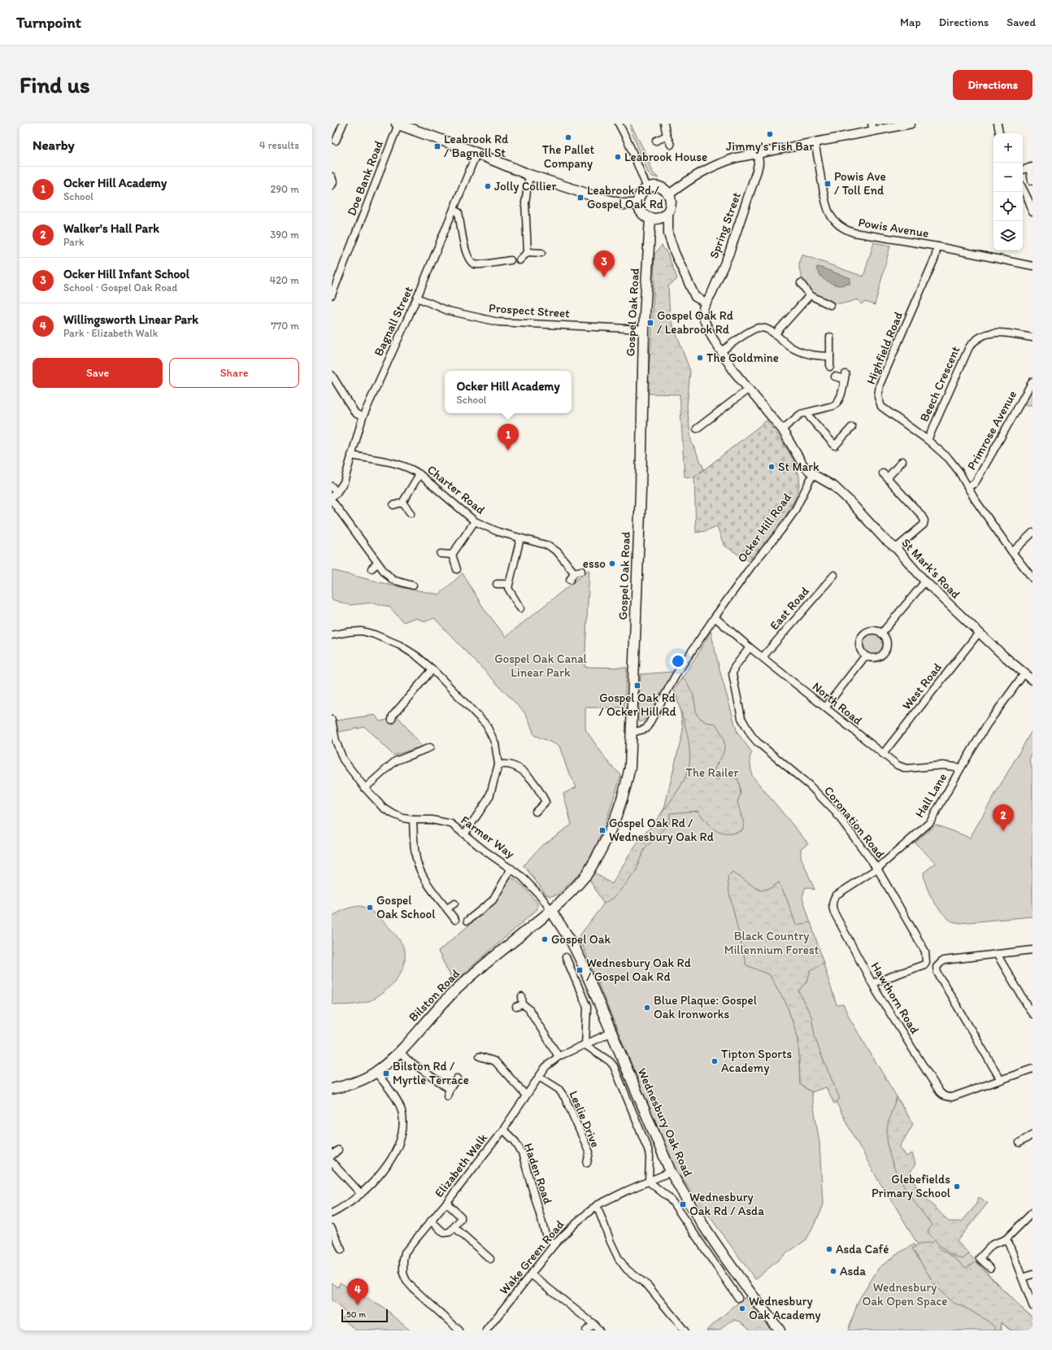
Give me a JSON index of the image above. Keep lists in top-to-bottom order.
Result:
{
  "streets": {
    "main road": ["Gospel Oak Road", "Bilston Road", "Wednesbury Oak Road"],
    "street": [
      "Doe Bank Road",
      "Spring Street",
      "Powis Avenue",
      "Prospect Street",
      "Bagnall Street",
      "Highfield Road",
      "Beech Crescent",
      "Primrose Avenue",
      "Charter Road",
      "Ocker Hill Road",
      "St Mark's Road",
      "East Road",
      "West Road",
      "North Road",
      "Hall Lane",
      "Coronation Road",
      "Farmer Way",
      "Hawthorn Road",
      "Leslie Drive",
      "Elizabeth Walk",
      "Haden Road",
      "Wake Green Road"
    ]
  },
  "crossings": [
    ["Powis Avenue", "Highfield Road"],
    ["Prospect Street", "Gospel Oak Road"],
    ["Prospect Street", "Bagnall Street"],
    ["Gospel Oak Road", "Ocker Hill Road"],
    ["Gospel Oak Road", "Farmer Way"],
    ["Gospel Oak Road", "Bilston Road"],
    ["Gospel Oak Road", "Wednesbury Oak Road"],
    ["Bagnall Street", "Charter Road"],
    ["Highfield Road", "Beech Crescent"],
    ["Highfield Road", "Primrose Avenue"],
    ["Ocker Hill Road", "St Mark's Road"],
    ["Ocker Hill Road", "North Road"],
    ["St Mark's Road", "West Road"],
    ["St Mark's Road", "Hall Lane"],
    ["East Road", "North Road"],
    ["West Road", "North Road"],
    ["North Road", "Hall Lane"],
    ["North Road", "Coronation Road"],
    ["Hall Lane", "Coronation Road"],
    ["Hall Lane", "Hawthorn Road"],
    ["Coronation Road", "Hawthorn Road"],
    ["Farmer Way", "Bilston Road"],
    ["Farmer Way", "Wednesbury Oak Road"],
    ["Bilston Road", "Wednesbury Oak Road"],
    ["Leslie Drive", "Elizabeth Walk"],
    ["Wednesbury Oak Road", "Elizabeth Walk"],
    ["Wednesbury Oak Road", "Wake Green Road"],
    ["Elizabeth Walk", "Haden Road"],
    ["Haden Road", "Wake Green Road"]
  ],
  "parks": [
    "Gospel Oak Canal Linear Park",
    "The Railer",
    "Black Country Millennium Forest",
    "Wednesbury Oak Open Space"
  ],
  "places": {
    "other": [
      "Jimmy's Fish Bar",
      "The Pallet Company",
      "Leabrook House",
      "Jolly Collier",
      "The Goldmine",
      "St Mark",
      "esso",
      "Gospel Oak School",
      "Gospel Oak",
      "Blue Plaque: Gospel Oak Ironworks",
      "Tipton Sports Academy",
      "Glebefields Primary School",
      "Asda Café",
      "Asda",
      "Wednesbury Oak Academy"
    ],
    "transit": [
      "Leabrook Rd / Bagnell St",
      "Powis Ave / Toll End",
      "Leabrook Rd / Gospel Oak Rd",
      "Gospel Oak Rd / Leabrook Rd",
      "Gospel Oak Rd / Ocker Hill Rd",
      "Gospel Oak Rd / Wednesbury Oak Rd",
      "Wednesbury Oak Rd / Gospel Oak Rd",
      "Bilston Rd / Myrtle Terrace",
      "Wednesbury Oak Rd / Asda"
    ]
  },
  "scale_bar": "50 m",
  "page": {
    "header": "Turnpoint",
    "nav": ["Map", "Directions", "Saved"],
    "buttons": [
      "Directions",
      ["Save", "Share"]
    ],
    "title": "Find us",
    "heading": ["Nearby", "4 results"],
    "map_buttons": ["+", "−"],
    "list": [
      {
        "mark": "1",
        "name": "Ocker Hill Academy",
        "note": "School",
        "value": "290 m"
      },
      {
        "mark": "2",
        "name": "Walker's Hall Park",
        "note": "Park",
        "value": "390 m"
      },
      {
        "mark": "3",
        "name": "Ocker Hill Infant School",
        "note": "School · Gospel Oak Road",
        "value": "420 m"
      },
      {
        "mark": "4",
        "name": "Willingsworth Linear Park",
        "note": "Park · Elizabeth Walk",
        "value": "770 m"
      }
    ],
    "pins": [
      "3",
      "1",
      "2",
      "4"
    ],
    "popup": ["Ocker Hill Academy", "School"],
    "scale": "50 m"
  }
}
